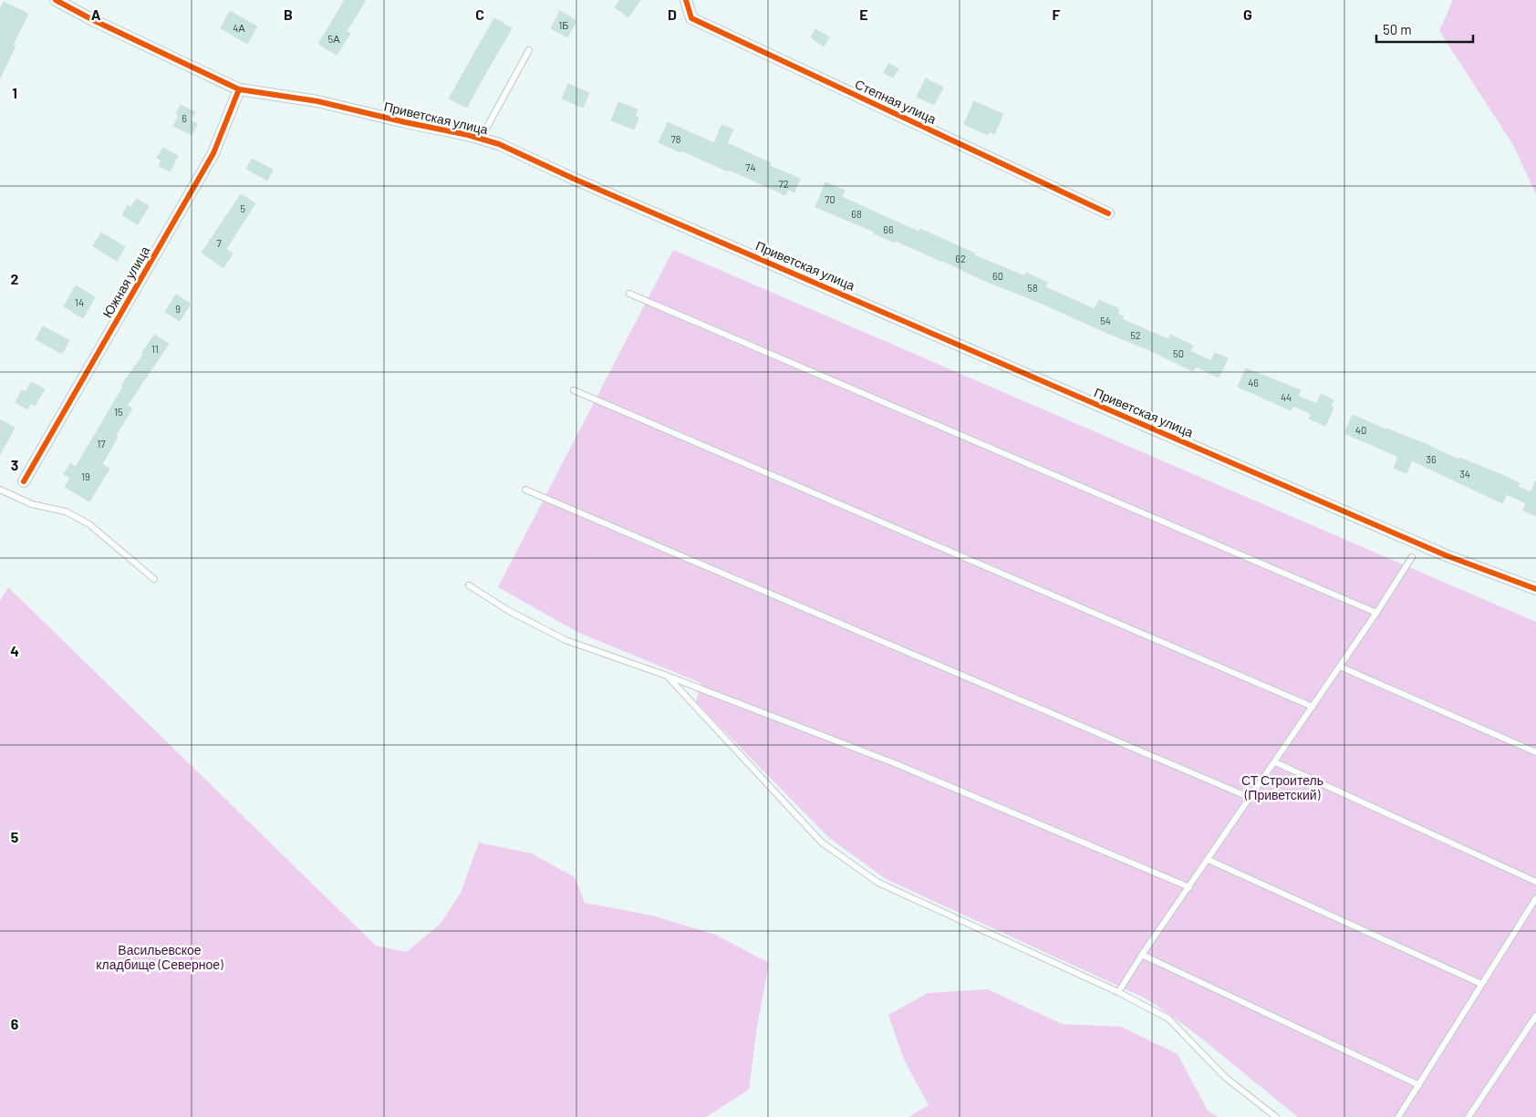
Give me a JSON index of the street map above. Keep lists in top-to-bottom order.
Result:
{
  "streets": {
    "street": ["Степная улица", "Приветская улица", "Южная улица"]
  },
  "crossings": [
    ["Приветская улица", "Южная улица"]
  ],
  "parks": ["СТ Строитель (Приветский)", "Васильевское кладбище (Северное)"],
  "house_numbers": [
    "1Б",
    "4А",
    "5А",
    "6",
    "78",
    "74",
    "72",
    "70",
    "5",
    "68",
    "66",
    "7",
    "62",
    "60",
    "58",
    "14",
    "9",
    "54",
    "52",
    "11",
    "50",
    "46",
    "44",
    "15",
    "40",
    "17",
    "36",
    "34",
    "19"
  ],
  "scale_bar": "50 m",
  "grid": {
    "columns": [
      "A",
      "B",
      "C",
      "D",
      "E",
      "F",
      "G"
    ],
    "rows": [
      "1",
      "2",
      "3",
      "4",
      "5",
      "6"
    ]
  }
}
